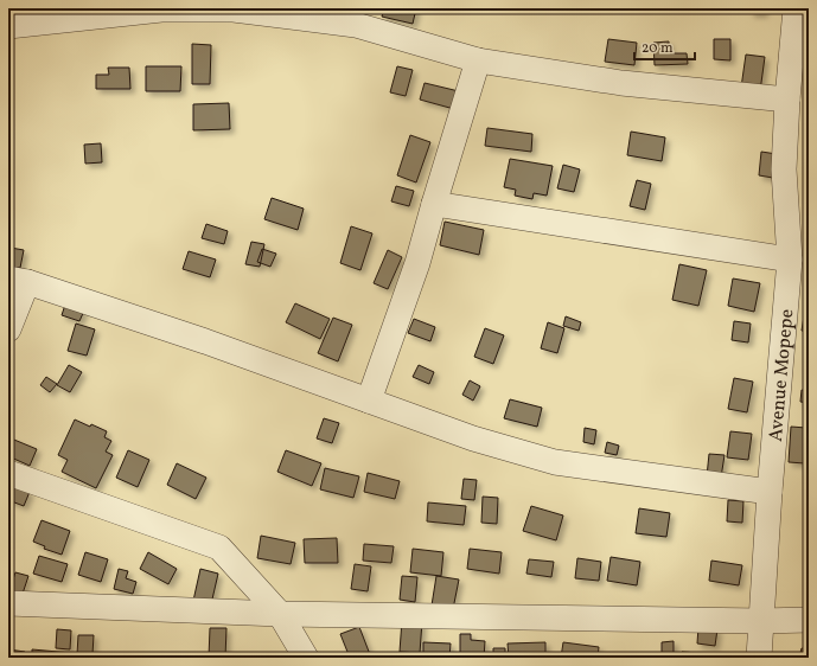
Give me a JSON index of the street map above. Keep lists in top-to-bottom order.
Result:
{
  "streets": {
    "street": ["Avenue Mopepe"]
  },
  "scale_bar": "20 m"
}
